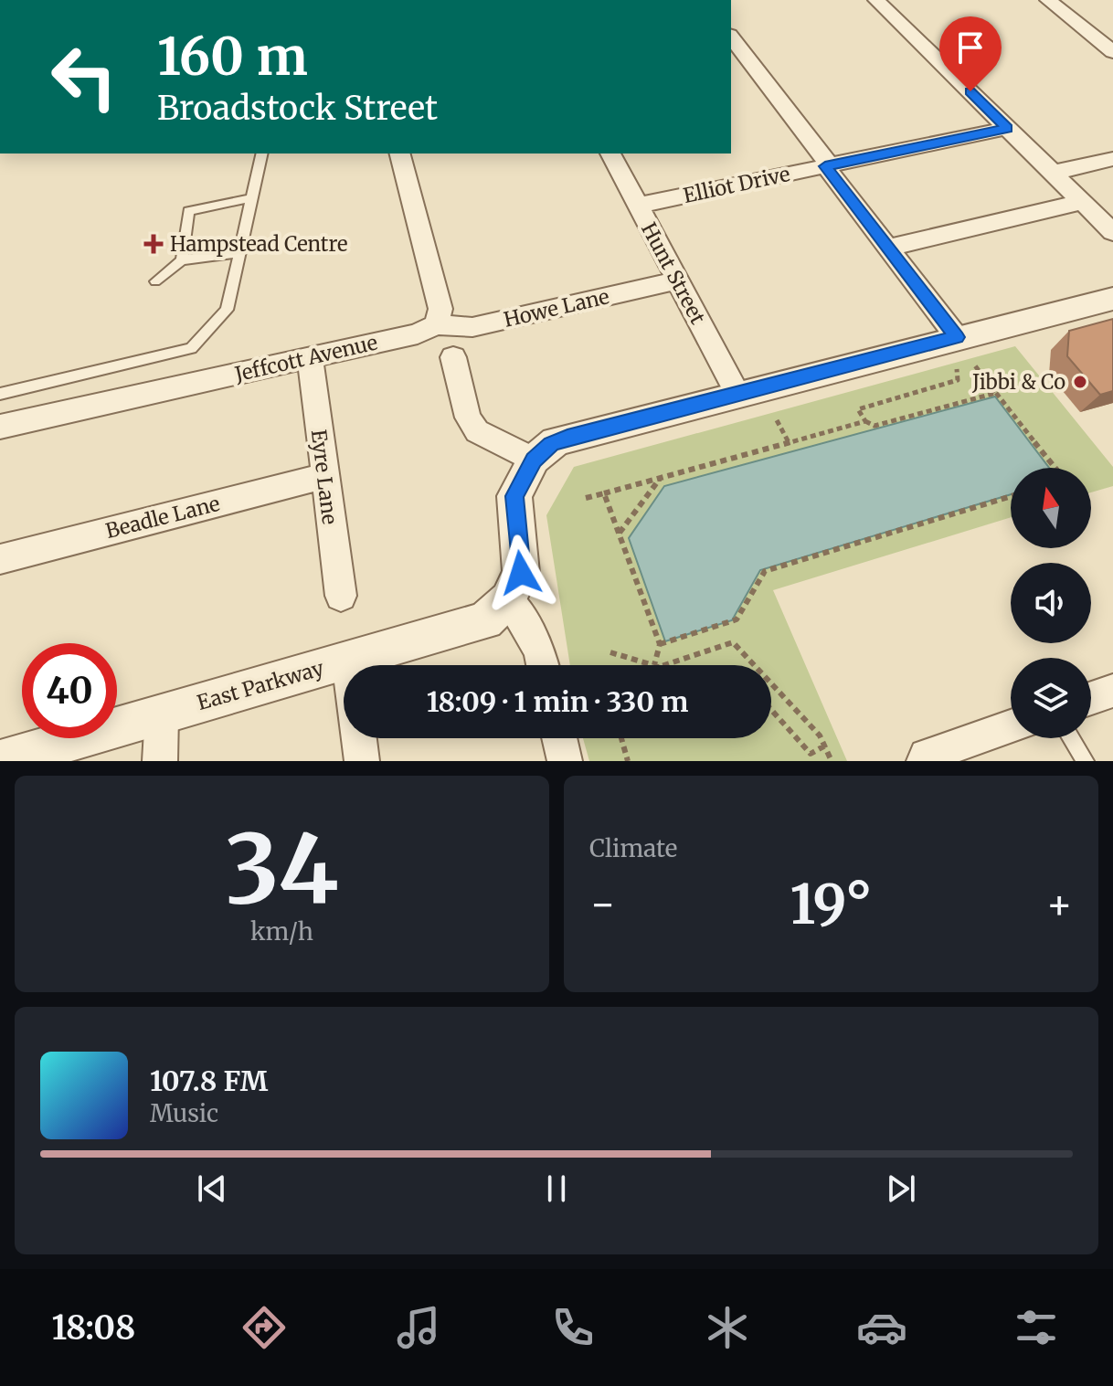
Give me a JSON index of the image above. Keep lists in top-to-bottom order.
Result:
{
  "streets": {
    "street": [
      "Elliot Drive",
      "Hunt Street",
      "Howe Lane",
      "Jeffcott Avenue",
      "Eyre Lane",
      "Beadle Lane",
      "East Parkway"
    ]
  },
  "crossings": [
    ["Elliot Drive", "Hunt Street"],
    ["Hunt Street", "Howe Lane"],
    ["Howe Lane", "Jeffcott Avenue"],
    ["Jeffcott Avenue", "Eyre Lane"],
    ["Eyre Lane", "Beadle Lane"]
  ],
  "places": {
    "health": ["Hampstead Centre"],
    "other": ["Jibbi & Co"]
  },
  "north": "top",
  "page": {
    "turn": ["160 m", "Broadstock Street"],
    "limit": "40",
    "trip": "18:09 · 1 min · 330 m",
    "tile": [
      ["34", "km/h"],
      "Climate"
    ],
    "heat": ["−", "19°", "+"],
    "song": ["107.8 FM", "Music"],
    "tabs": "18:08"
  }
}
